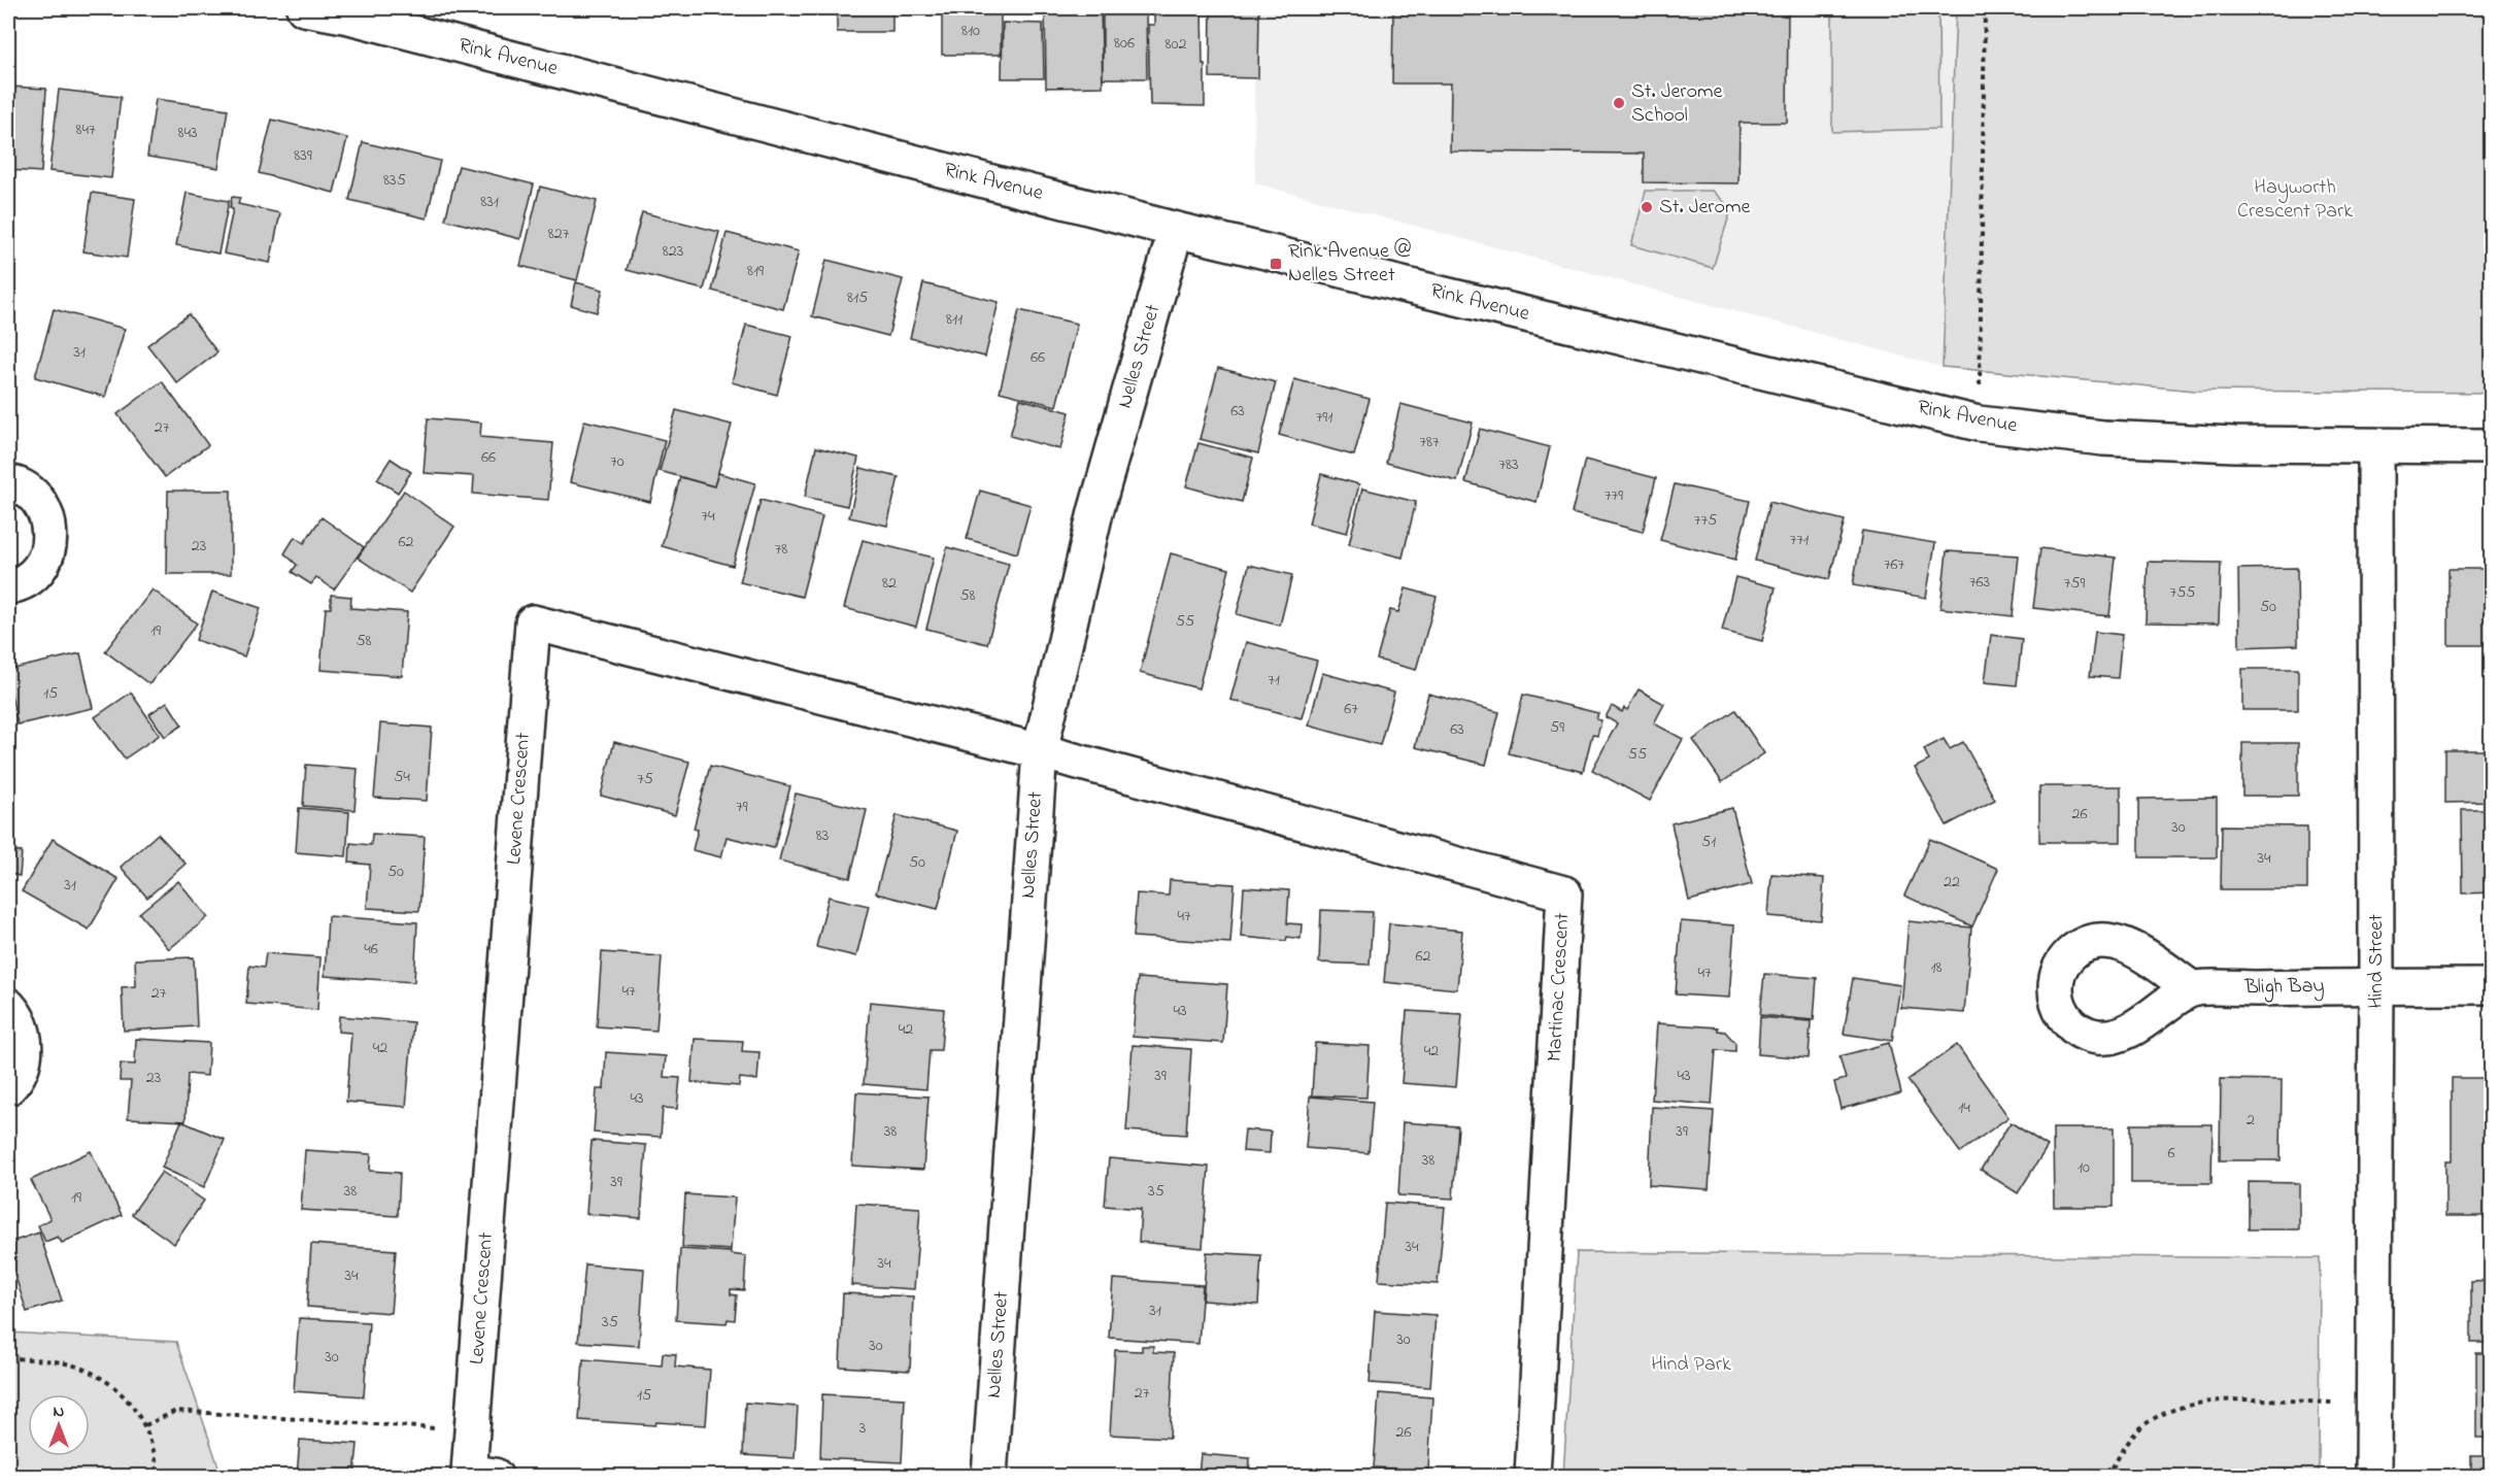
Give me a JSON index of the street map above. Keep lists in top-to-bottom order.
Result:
{
  "streets": {
    "street": [
      "Rink Avenue",
      "Nelles Street",
      "Levene Crescent",
      "Hind Street",
      "Martinac Crescent",
      "Bligh Bay"
    ]
  },
  "crossings": [
    ["Rink Avenue", "Nelles Street"],
    ["Rink Avenue", "Hind Street"],
    ["Nelles Street", "Levene Crescent"],
    ["Nelles Street", "Martinac Crescent"],
    ["Levene Crescent", "Martinac Crescent"],
    ["Hind Street", "Bligh Bay"]
  ],
  "parks": ["Hayworth Crescent Park", "Hind Park"],
  "places": {
    "other": ["St. Jerome School", "St. Jerome"],
    "transit": ["Rink Avenue @ Nelles Street"]
  },
  "house_numbers": [
    "810",
    "806",
    "802",
    "847",
    "843",
    "839",
    "835",
    "831",
    "827",
    "823",
    "819",
    "815",
    "811",
    "31",
    "66",
    "63",
    "791",
    "27",
    "787",
    "66",
    "70",
    "783",
    "779",
    "74",
    "775",
    "771",
    "62",
    "23",
    "78",
    "767",
    "763",
    "82",
    "759",
    "755",
    "58",
    "50",
    "55",
    "19",
    "58",
    "71",
    "15",
    "67",
    "59",
    "63",
    "55",
    "54",
    "75",
    "79",
    "26",
    "30",
    "83",
    "51",
    "34",
    "50",
    "50",
    "22",
    "31",
    "47",
    "46",
    "62",
    "18",
    "47",
    "47",
    "27",
    "43",
    "42",
    "42",
    "42",
    "39",
    "43",
    "23",
    "43",
    "14",
    "2",
    "38",
    "39",
    "6",
    "38",
    "10",
    "39",
    "38",
    "35",
    "19",
    "34",
    "34",
    "34",
    "31",
    "35",
    "30",
    "30",
    "30",
    "27",
    "15",
    "3",
    "26"
  ],
  "north": "top"
}
